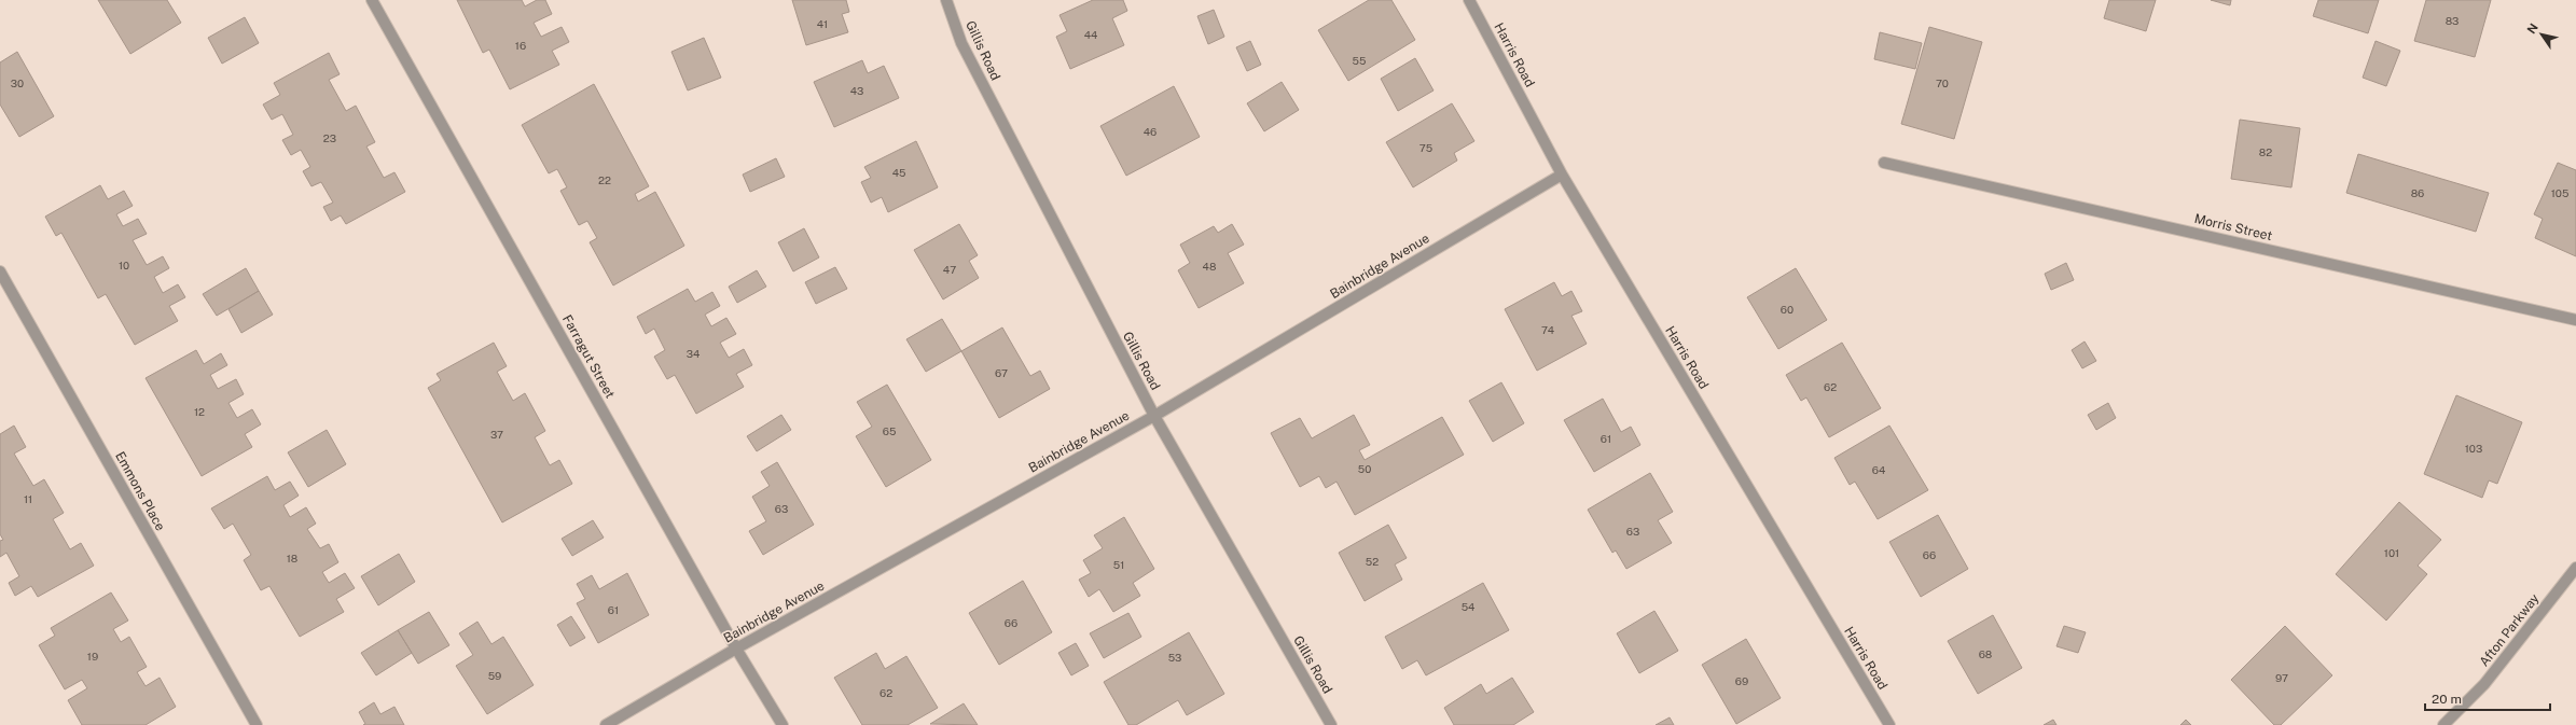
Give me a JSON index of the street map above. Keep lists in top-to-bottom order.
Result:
{
  "streets": {
    "street": [
      "Gillis Road",
      "Harris Road",
      "Morris Street",
      "Bainbridge Avenue",
      "Farragut Street",
      "Emmons Place",
      "Afton Parkway"
    ]
  },
  "crossings": [
    ["Gillis Road", "Bainbridge Avenue"],
    ["Harris Road", "Bainbridge Avenue"],
    ["Bainbridge Avenue", "Farragut Street"]
  ],
  "house_numbers": [
    "83",
    "41",
    "44",
    "16",
    "55",
    "30",
    "70",
    "43",
    "46",
    "23",
    "75",
    "82",
    "45",
    "22",
    "86",
    "105",
    "10",
    "48",
    "47",
    "60",
    "74",
    "34",
    "67",
    "62",
    "12",
    "65",
    "37",
    "61",
    "103",
    "50",
    "64",
    "11",
    "63",
    "63",
    "101",
    "66",
    "18",
    "52",
    "51",
    "54",
    "61",
    "66",
    "68",
    "19",
    "53",
    "59",
    "97",
    "69",
    "62"
  ],
  "scale_bar": "20 m",
  "north": "top left"
}
